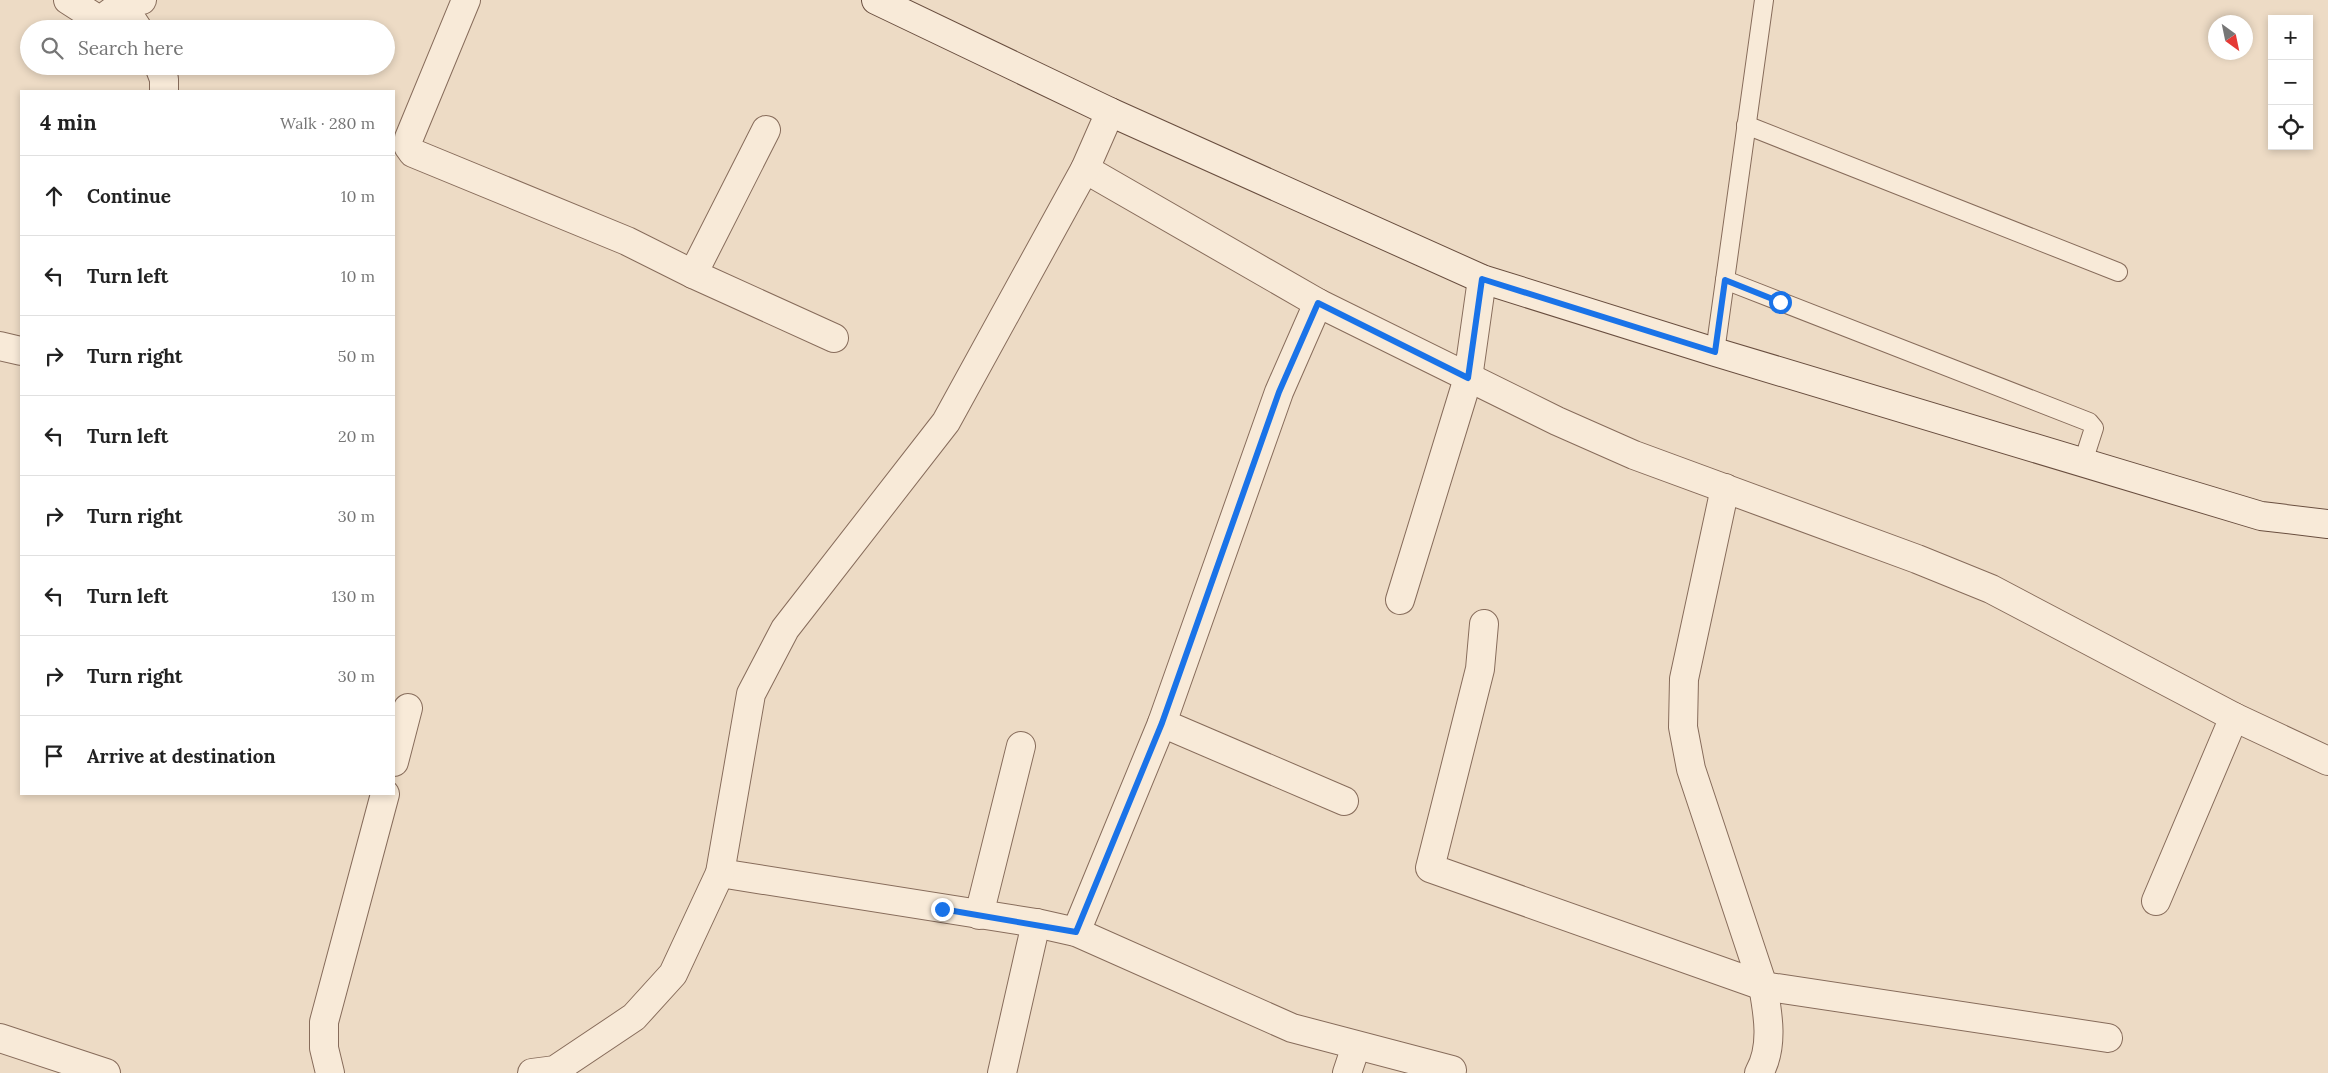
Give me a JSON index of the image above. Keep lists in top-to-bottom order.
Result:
{
  "north": "bottom right",
  "page": {
    "map_buttons": ["+", "−"],
    "search": "Search here",
    "heading": ["4 min", "Walk · 280 m"],
    "list": [
      ["Continue", "10 m"],
      ["Turn left", "10 m"],
      ["Turn right", "50 m"],
      ["Turn left", "20 m"],
      ["Turn right", "30 m"],
      ["Turn left", "130 m"],
      ["Turn right", "30 m"],
      "Arrive at destination"
    ]
  }
}
